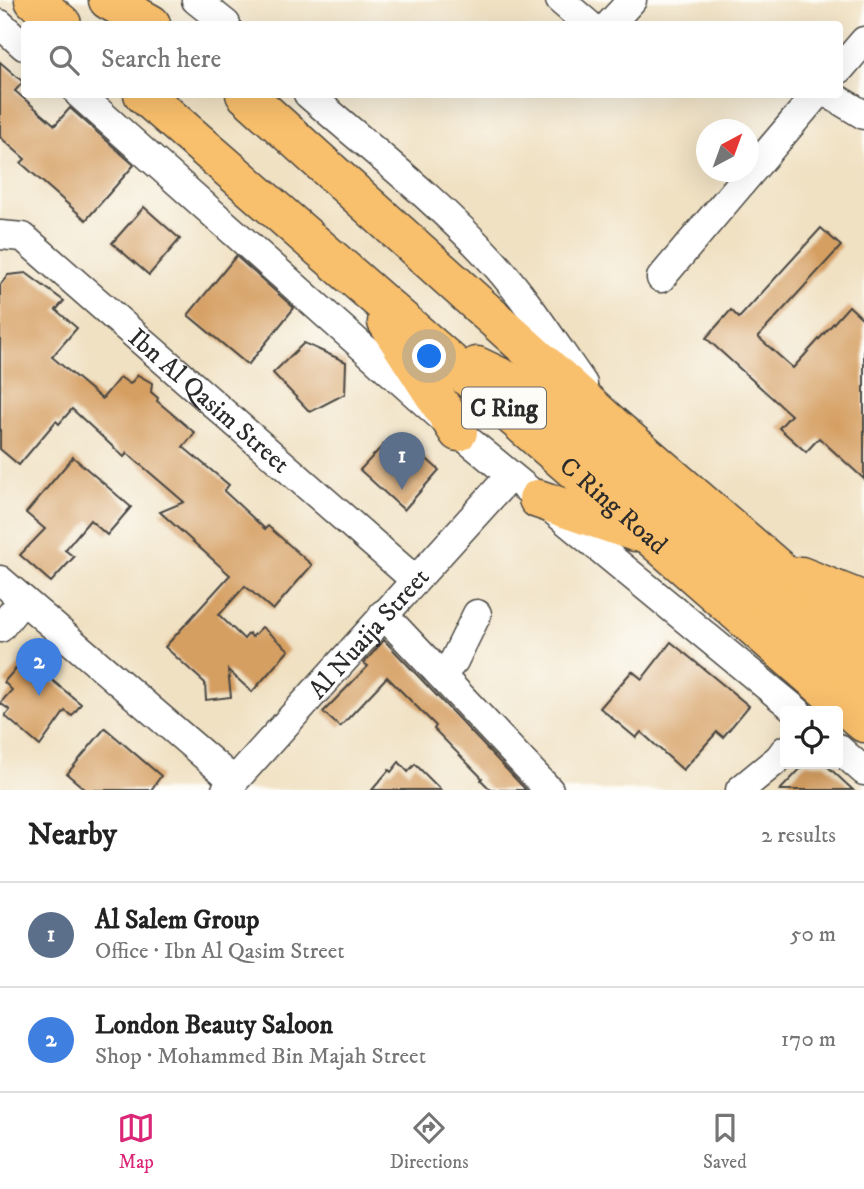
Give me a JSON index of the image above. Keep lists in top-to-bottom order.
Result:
{
  "streets": {
    "highway": ["C Ring", "C Ring Road"],
    "street": ["Ibn Al Qasim Street", "Al Nuaija Street"]
  },
  "crossings": [
    ["Ibn Al Qasim Street", "Al Nuaija Street"],
    ["C Ring Road", "Al Nuaija Street"]
  ],
  "north": "top right",
  "page": {
    "search": "Search here",
    "pins": ["1", "2"],
    "heading": ["Nearby", "2 results"],
    "list": [
      {
        "mark": "1",
        "name": "Al Salem Group",
        "note": "Office · Ibn Al Qasim Street",
        "value": "50 m"
      },
      {
        "mark": "2",
        "name": "London Beauty Saloon",
        "note": "Shop · Mohammed Bin Majah Street",
        "value": "170 m"
      }
    ],
    "nav": ["Map", "Directions", "Saved"]
  }
}
